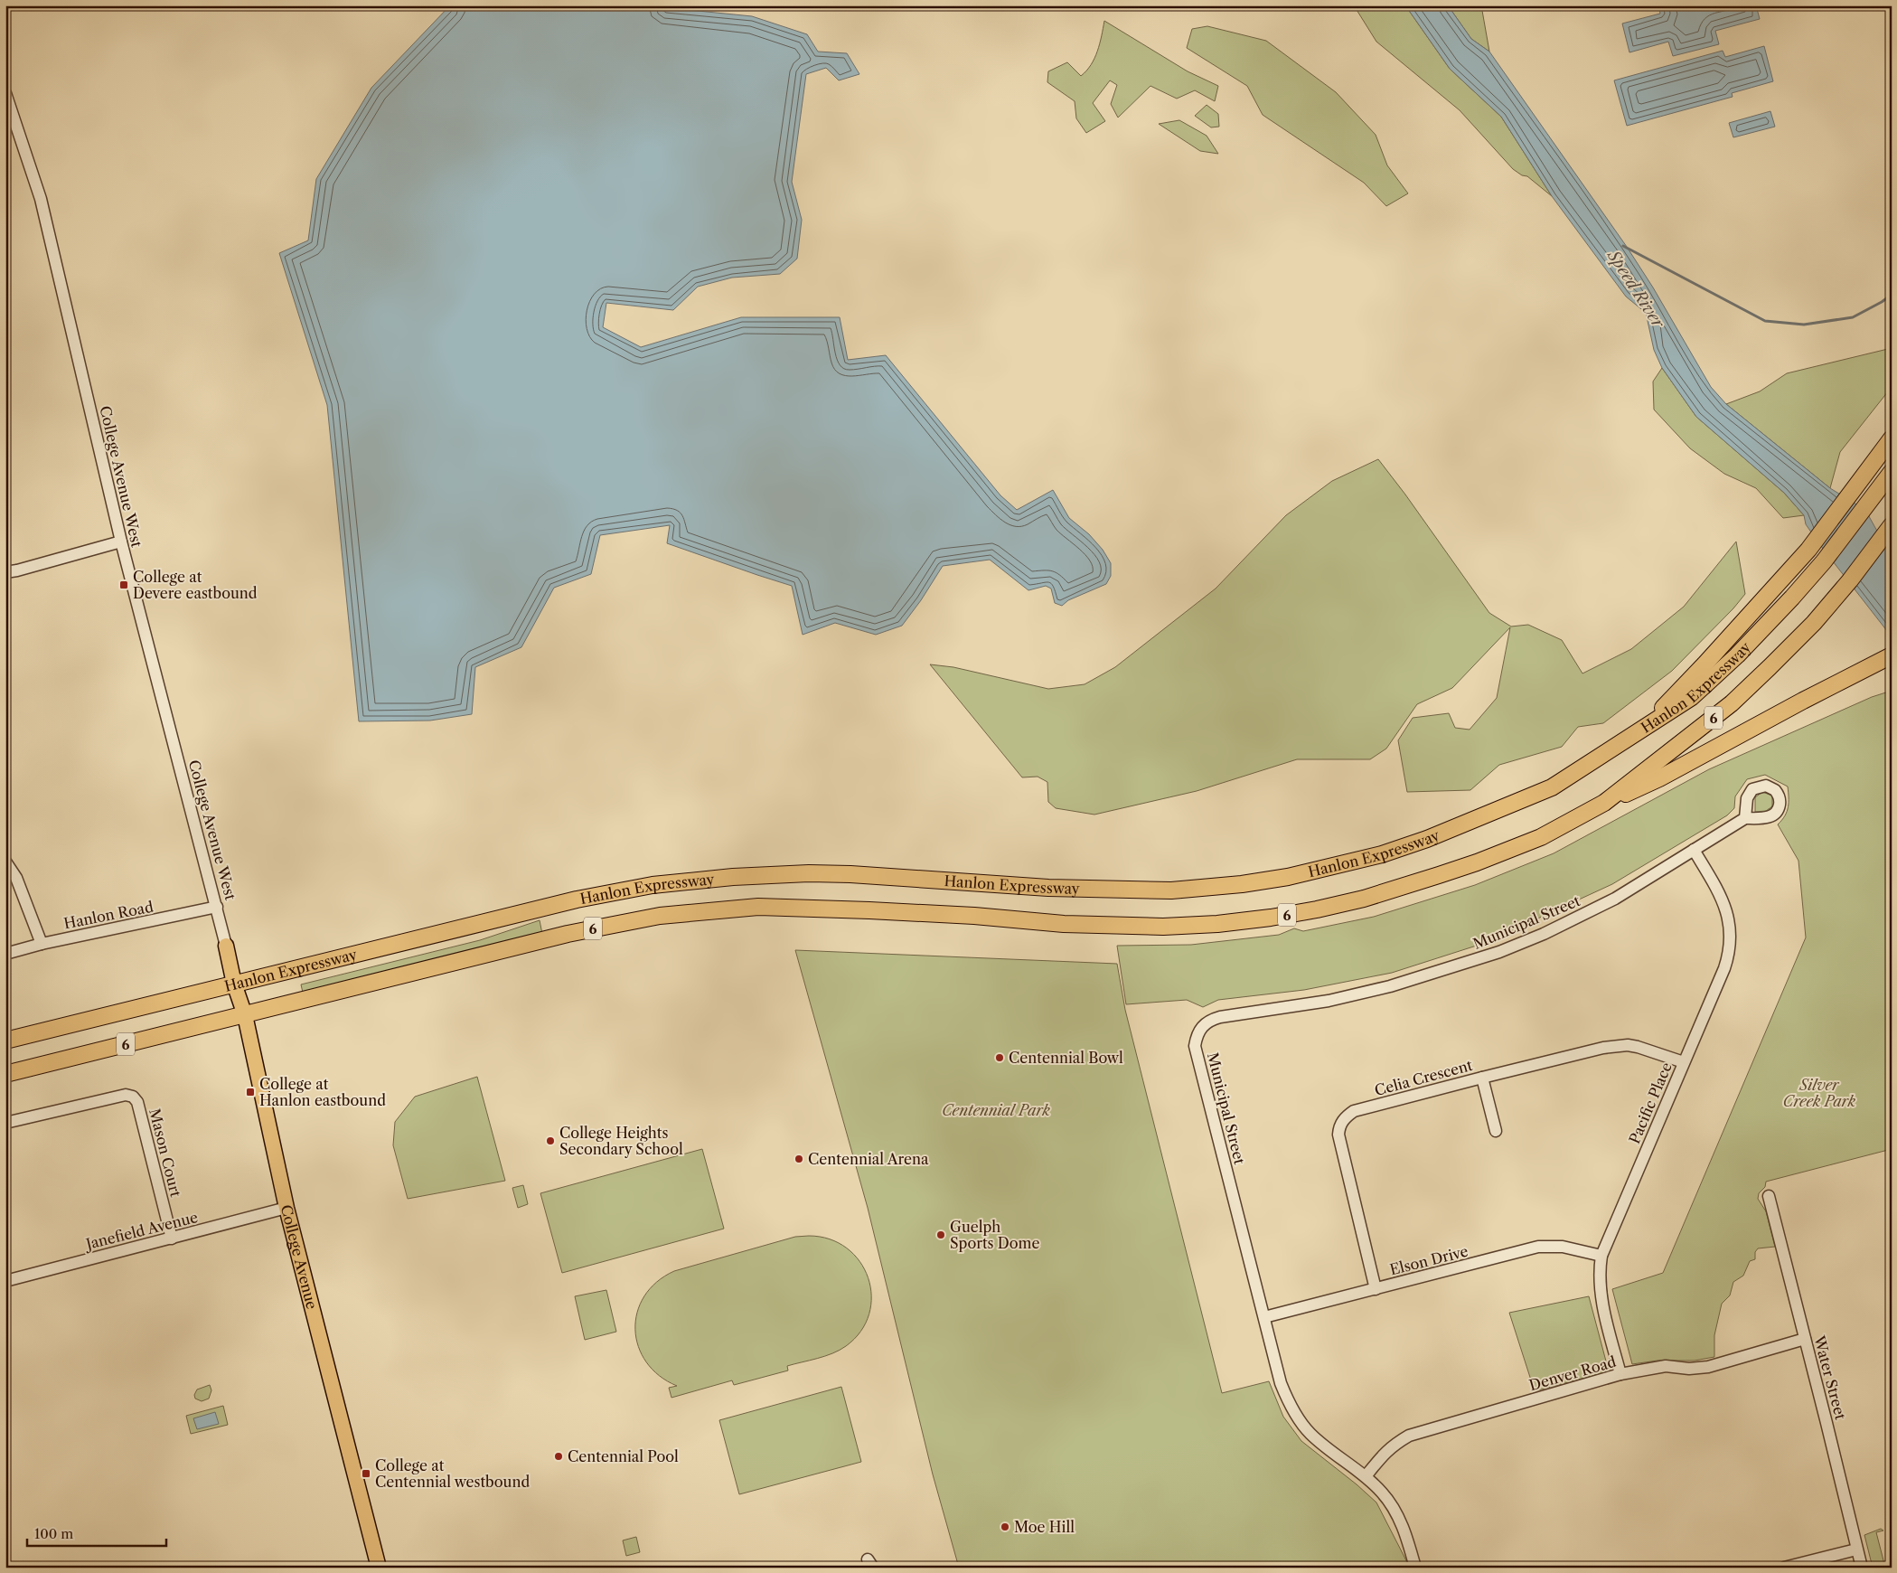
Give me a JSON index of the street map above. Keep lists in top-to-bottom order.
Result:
{
  "streets": {
    "highway": ["Hanlon Expressway", "6"],
    "main road": ["College Avenue"],
    "street": [
      "College Avenue West",
      "Hanlon Road",
      "Municipal Street",
      "Celia Crescent",
      "Pacific Place",
      "Mason Court",
      "Janefield Avenue",
      "Elson Drive",
      "Denver Road",
      "Water Street"
    ]
  },
  "crossings": [
    ["College Avenue West", "Hanlon Road"],
    ["College Avenue West", "College Avenue"],
    ["Hanlon Expressway", "College Avenue"],
    ["Municipal Street", "Pacific Place"],
    ["Municipal Street", "Elson Drive"],
    ["Municipal Street", "Denver Road"],
    ["Celia Crescent", "Pacific Place"],
    ["Celia Crescent", "Elson Drive"],
    ["Pacific Place", "Elson Drive"],
    ["Pacific Place", "Denver Road"],
    ["Mason Court", "Janefield Avenue"],
    ["Janefield Avenue", "College Avenue"],
    ["Denver Road", "Water Street"]
  ],
  "water": ["Speed River"],
  "parks": ["Silver Creek Park", "Centennial Park"],
  "places": {
    "transit": ["College at Devere eastbound", "College at Hanlon eastbound", "College at Centennial westbound"],
    "other": [
      "Centennial Bowl",
      "College Heights Secondary School",
      "Centennial Arena",
      "Guelph Sports Dome",
      "Centennial Pool",
      "Moe Hill"
    ]
  },
  "scale_bar": "100 m"
}
